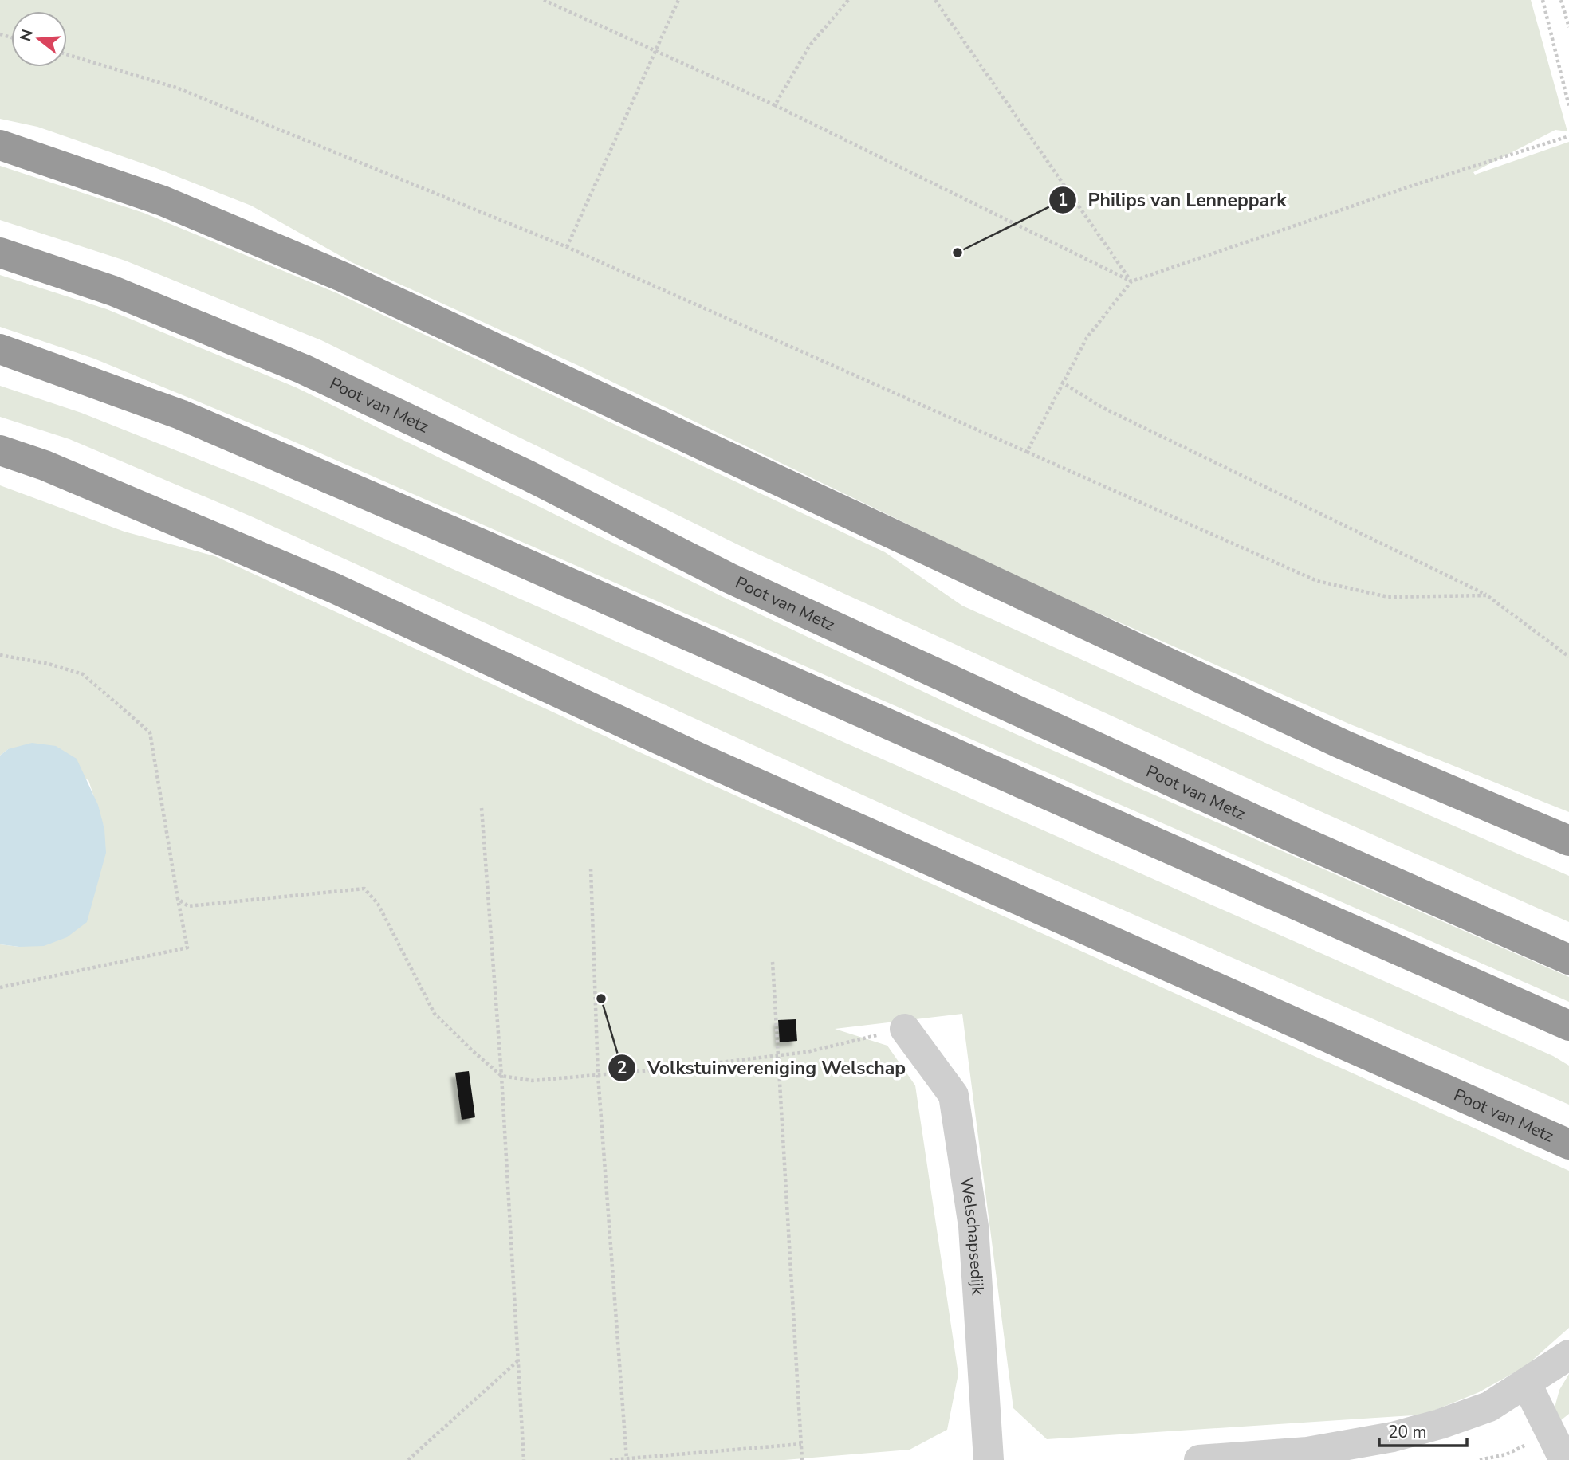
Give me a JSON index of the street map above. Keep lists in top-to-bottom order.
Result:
{
  "streets": {
    "highway": ["Poot van Metz"],
    "street": ["Welschapsedijk"]
  },
  "places": ["Philips van Lenneppark", "Volkstuinvereniging Welschap"],
  "scale_bar": "20 m",
  "north": "left"
}
